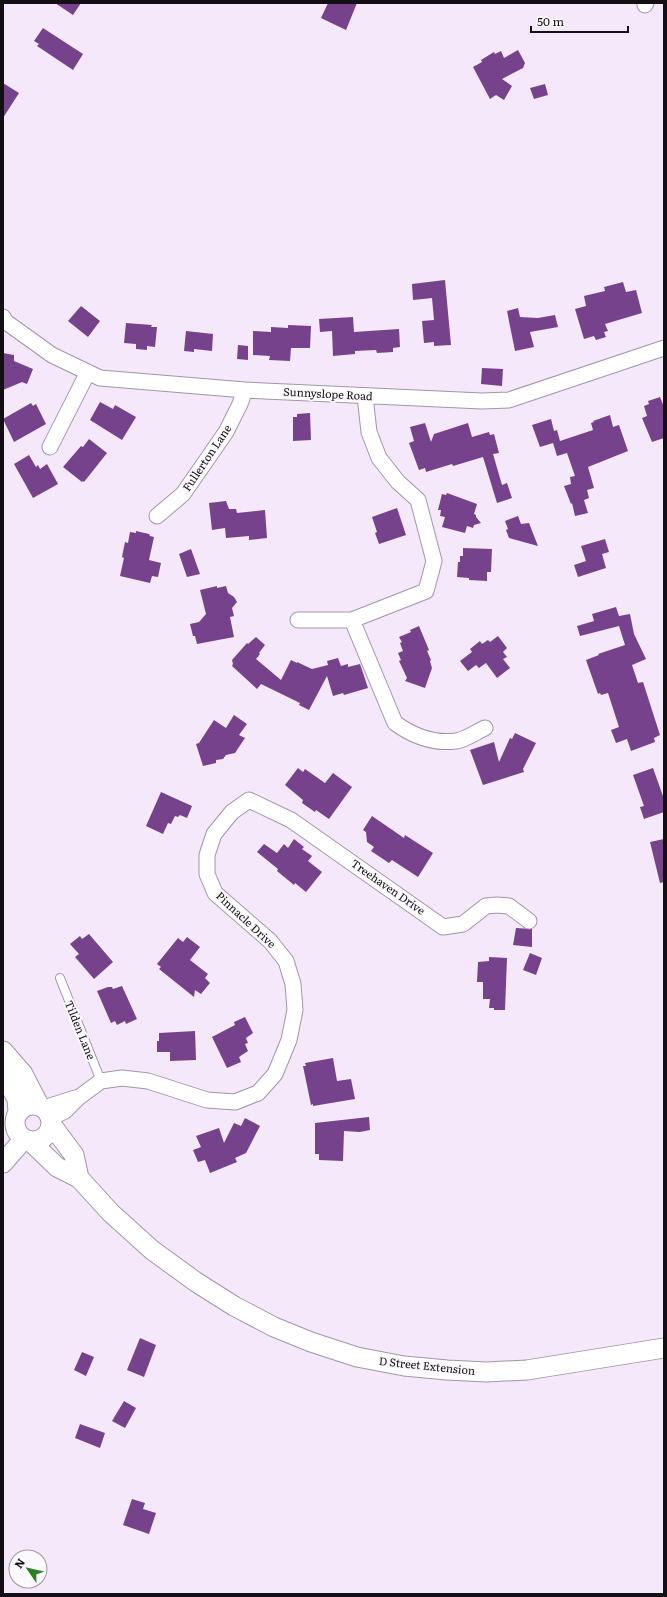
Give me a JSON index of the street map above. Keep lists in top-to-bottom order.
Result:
{
  "streets": {
    "street": [
      "Sunnyslope Road",
      "Fullerton Lane",
      "Treehaven Drive",
      "Pinnacle Drive",
      "D Street Extension"
    ],
    "lane": ["Tilden Lane"]
  },
  "crossings": [
    ["Sunnyslope Road", "Fullerton Lane"],
    ["Treehaven Drive", "Pinnacle Drive"],
    ["Pinnacle Drive", "Tilden Lane"],
    ["Pinnacle Drive", "D Street Extension"]
  ],
  "scale_bar": "50 m",
  "north": "top left"
}
